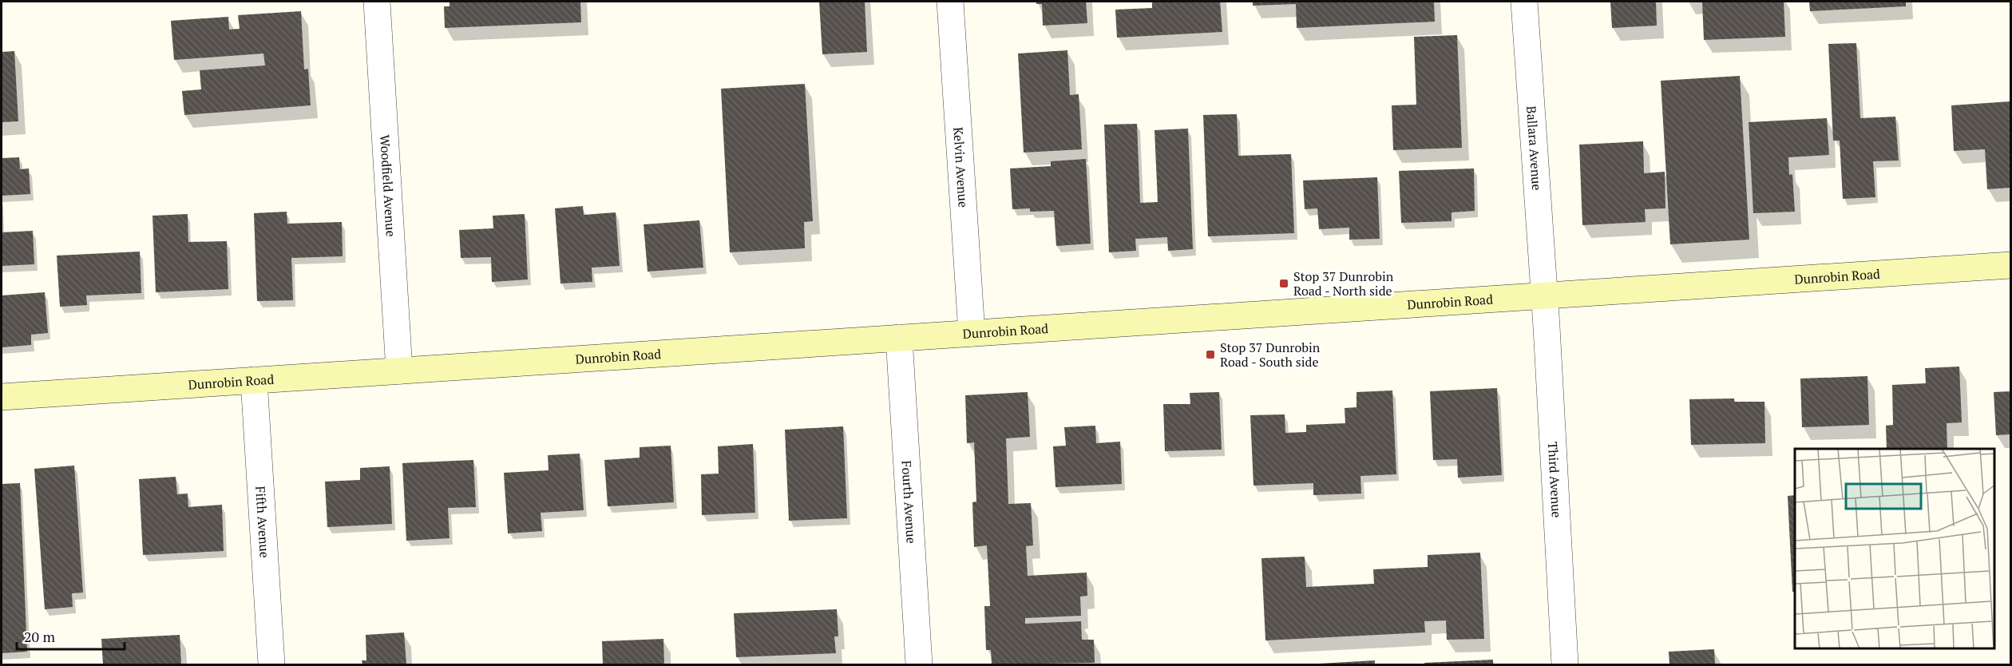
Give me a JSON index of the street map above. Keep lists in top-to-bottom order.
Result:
{
  "streets": {
    "street": [
      "Ballara Avenue",
      "Kelvin Avenue",
      "Woodfield Avenue",
      "Dunrobin Road",
      "Third Avenue",
      "Fourth Avenue",
      "Fifth Avenue"
    ]
  },
  "crossings": [
    ["Ballara Avenue", "Dunrobin Road"],
    ["Ballara Avenue", "Third Avenue"],
    ["Kelvin Avenue", "Dunrobin Road"],
    ["Woodfield Avenue", "Dunrobin Road"],
    ["Dunrobin Road", "Third Avenue"],
    ["Dunrobin Road", "Fourth Avenue"],
    ["Dunrobin Road", "Fifth Avenue"]
  ],
  "places": {
    "transit": ["Stop 37 Dunrobin Road - North side", "Stop 37 Dunrobin Road - South side"]
  },
  "scale_bar": "20 m"
}
